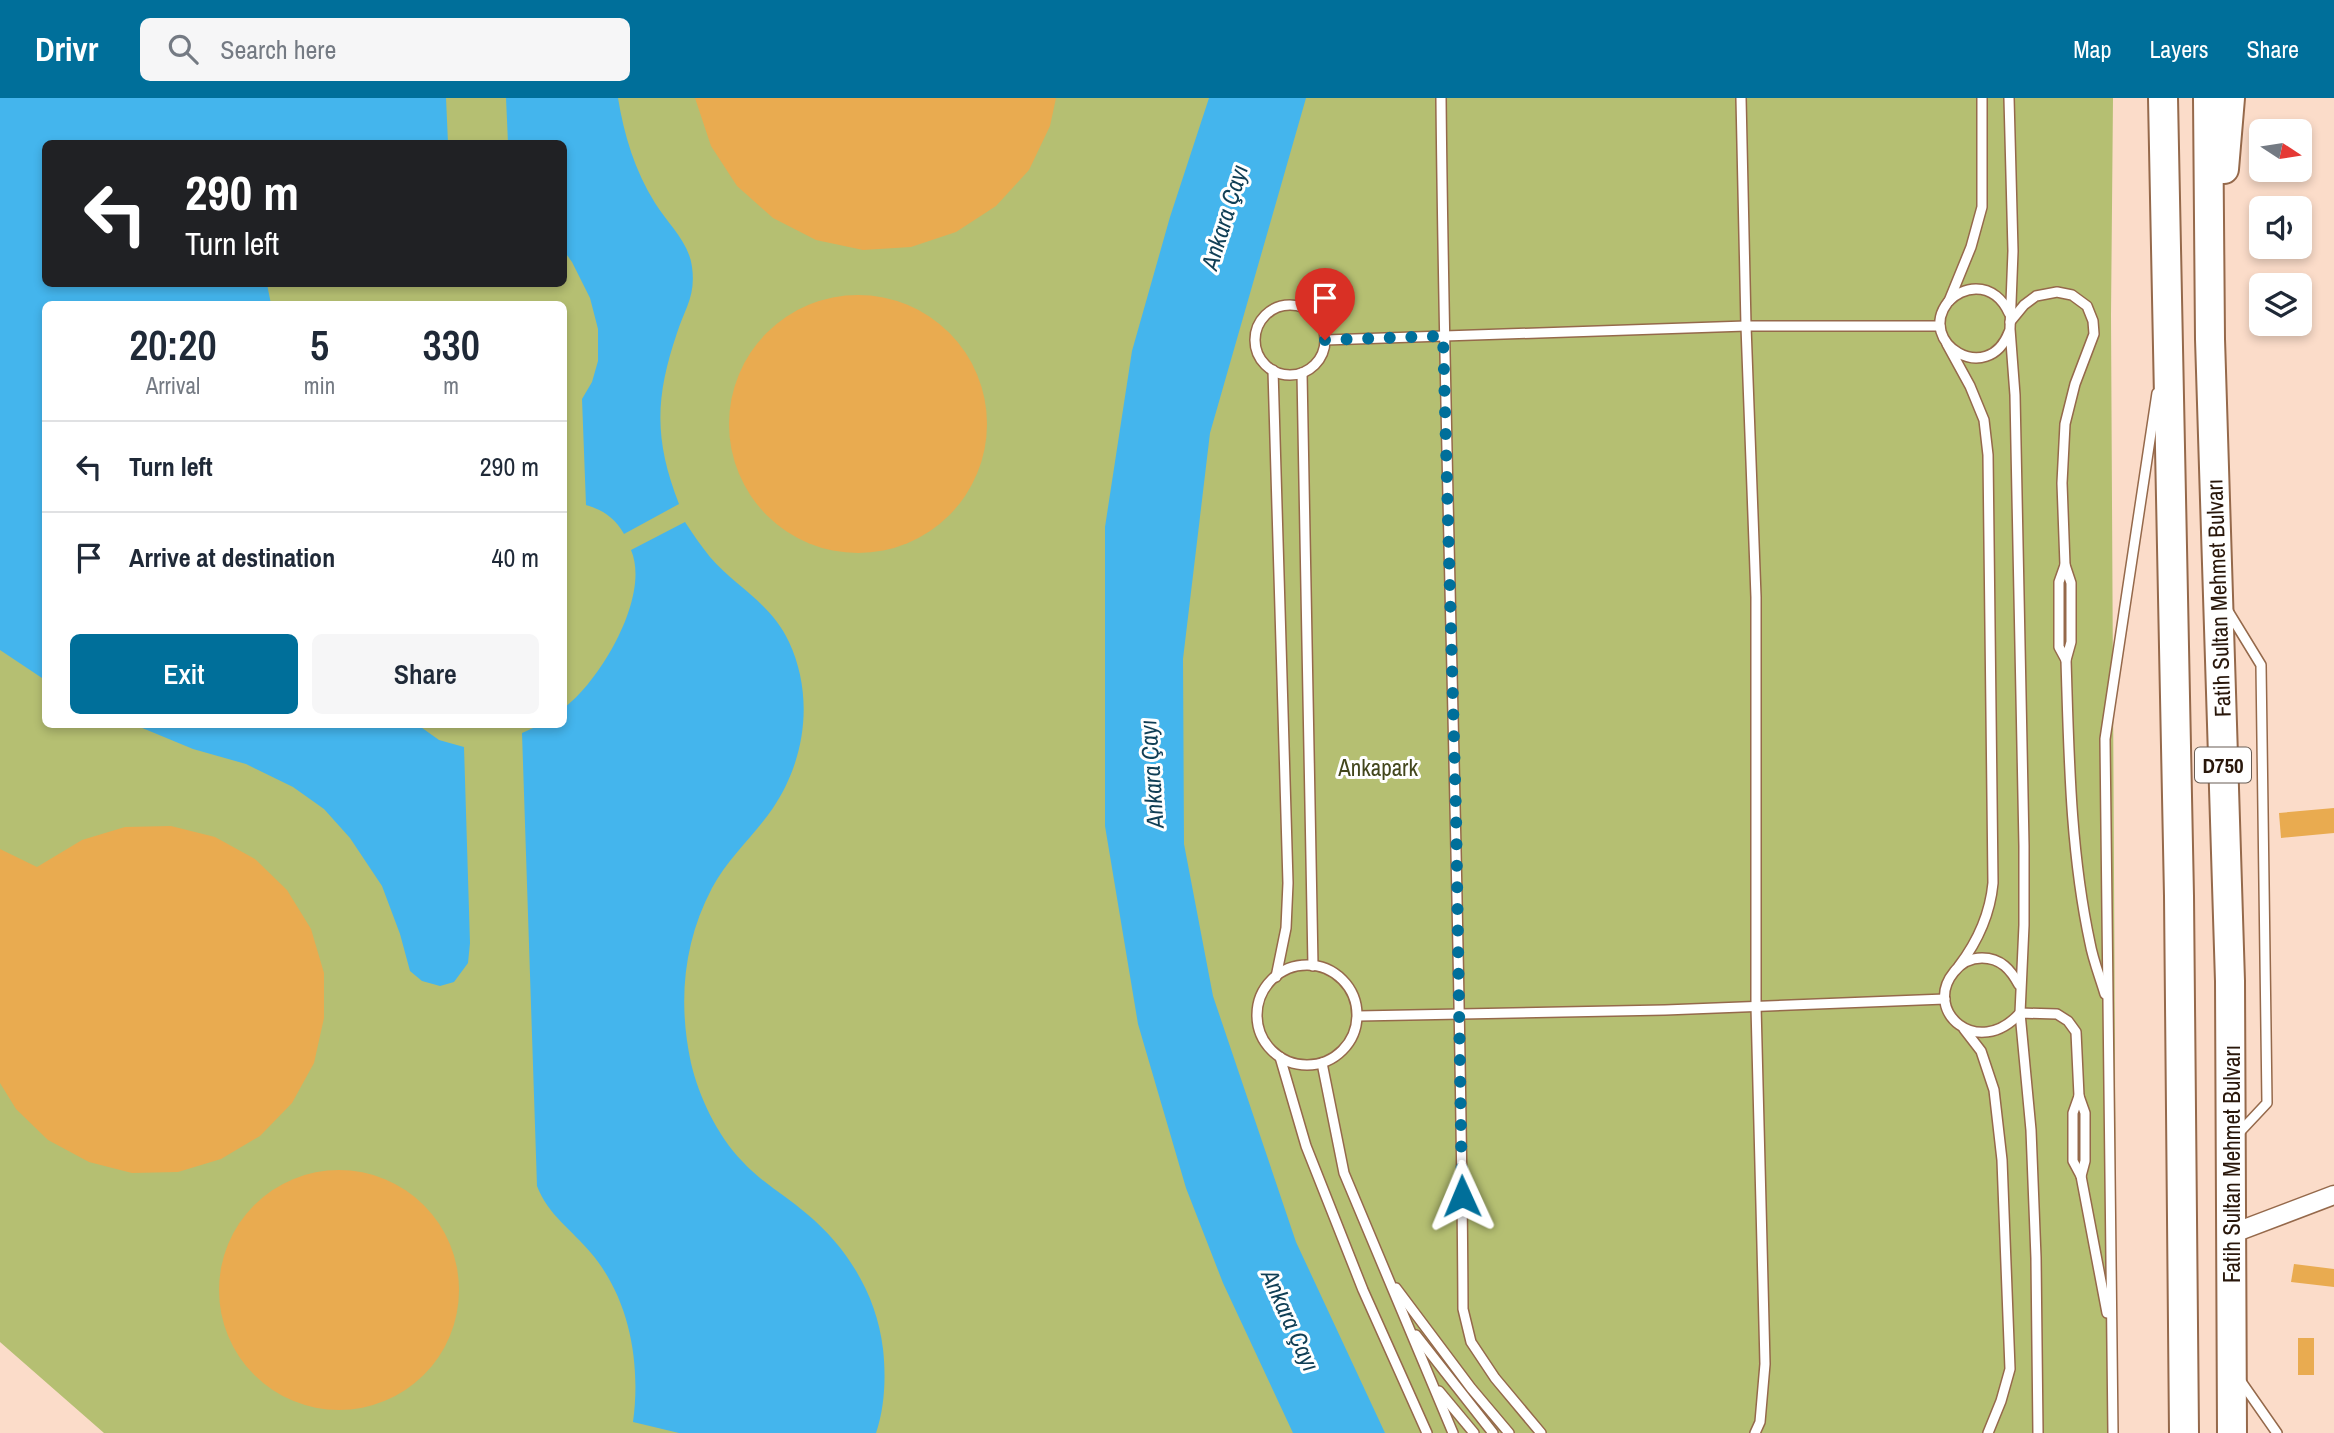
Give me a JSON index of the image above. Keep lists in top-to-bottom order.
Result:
{
  "streets": {
    "highway": ["Fatih Sultan Mehmet Bulvarı", "D750"]
  },
  "water": ["Ankara Çayı"],
  "parks": ["Ankapark"],
  "north": "right",
  "page": {
    "header": "Drivr",
    "search": "Search here",
    "nav": ["Map", "Layers", "Share"],
    "turn": ["290 m", "Turn left"],
    "eta": [
      "20:20",
      "Arrival",
      "5",
      "min",
      "330",
      "m"
    ],
    "list": [
      {
        "name": "Turn left",
        "value": "290 m"
      },
      {
        "name": "Arrive at destination",
        "value": "40 m"
      }
    ],
    "buttons": ["Exit", "Share"]
  }
}
